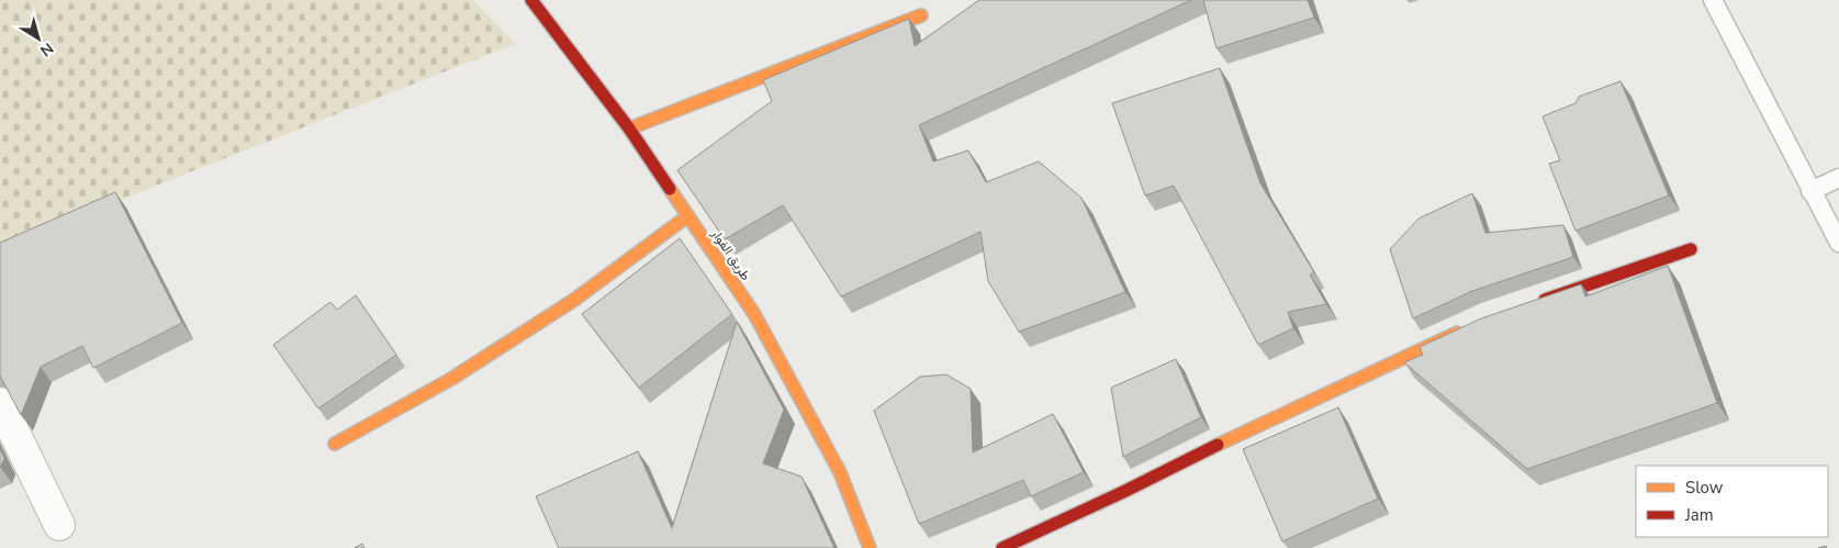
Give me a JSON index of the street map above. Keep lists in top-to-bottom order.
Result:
{
  "streets": {
    "street": ["طريق الفوار"]
  },
  "legend": ["Slow", "Jam"],
  "north": "bottom right"
}
